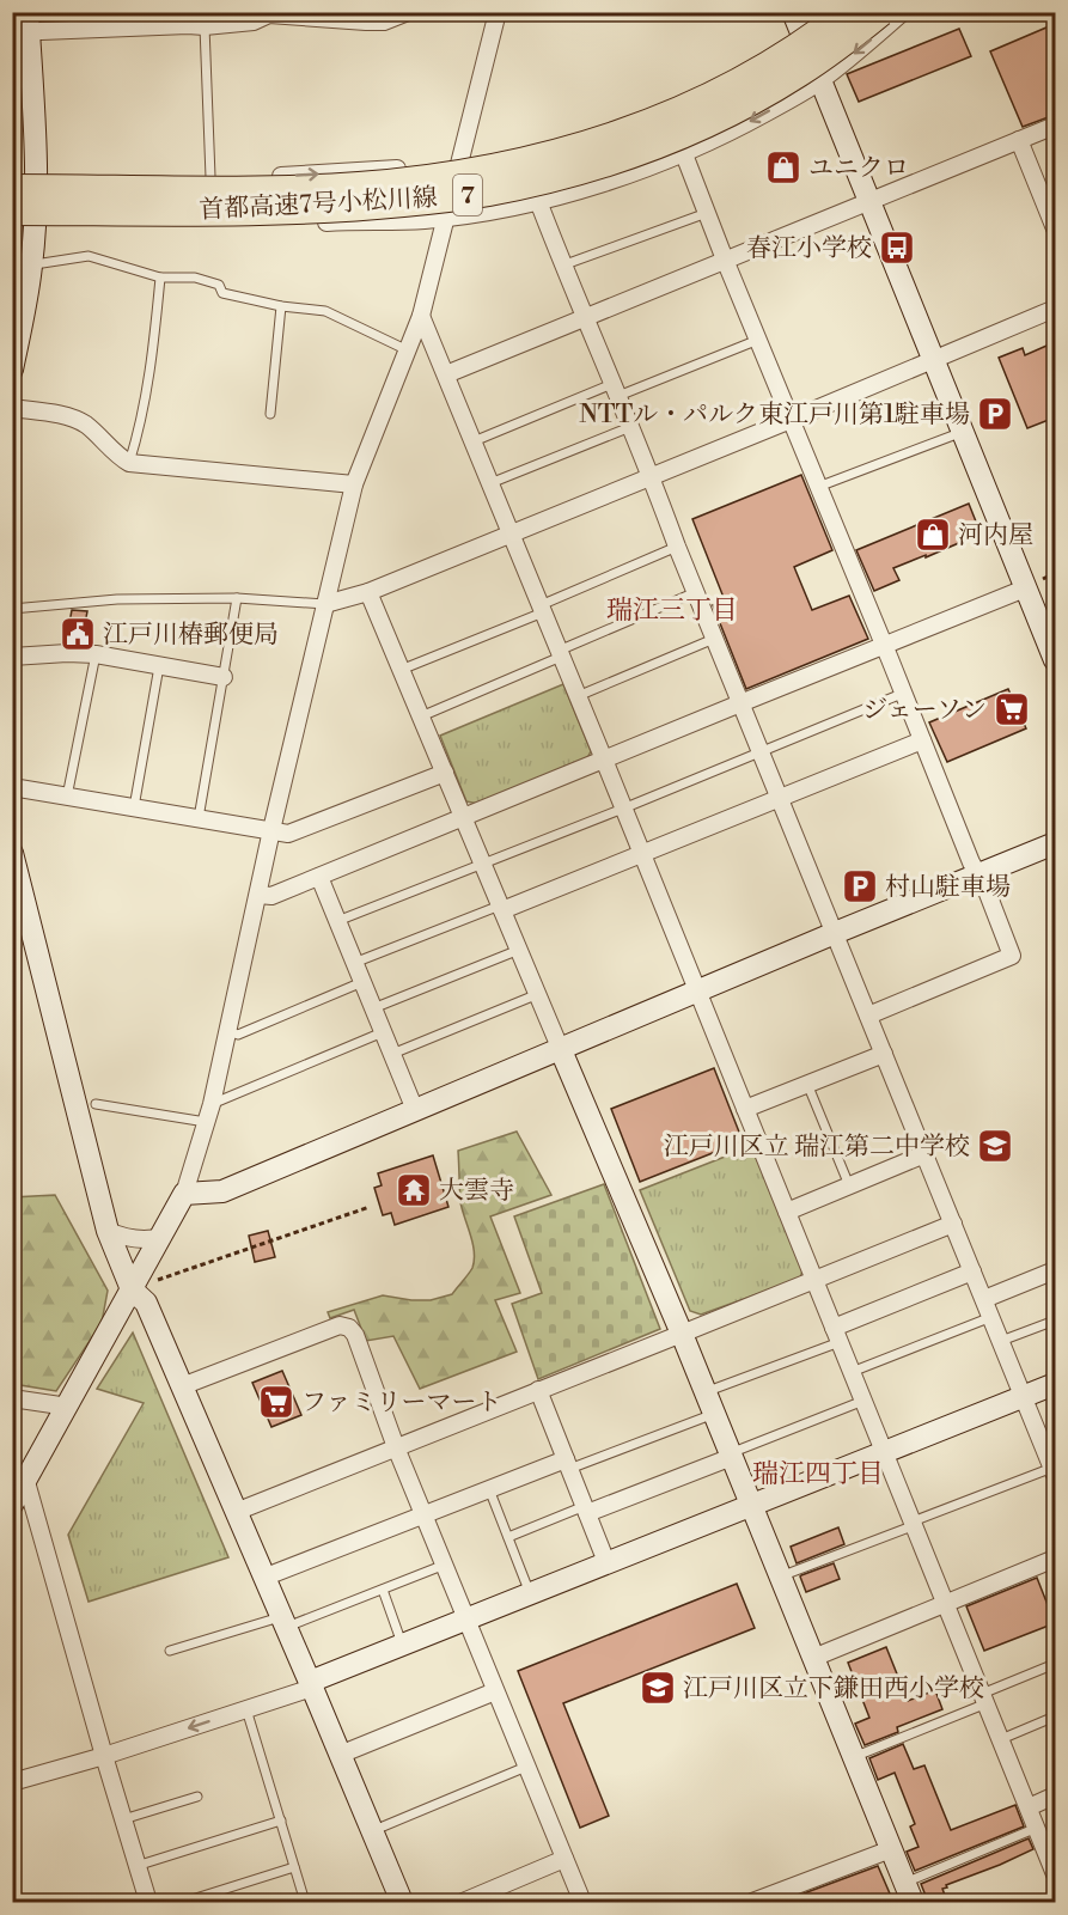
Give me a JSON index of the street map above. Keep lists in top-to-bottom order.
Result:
{
  "streets": {
    "highway": ["7", "首都高速7号小松川線"]
  },
  "districts": ["瑞江三丁目", "瑞江四丁目"],
  "places": {
    "shop": ["ユニクロ", "河内屋"],
    "bus stop": ["春江小学校"],
    "parking": ["NTTル・パルク東江戸川第1駐車場", "村山駐車場"],
    "public building": ["江戸川椿郵便局"],
    "supermarket": ["ジェーソン", "ファミリーマート"],
    "school or university": ["江戸川区立 瑞江第二中学校", "江戸川区立下鎌田西小学校"],
    "temple": ["大雲寺"]
  }
}
